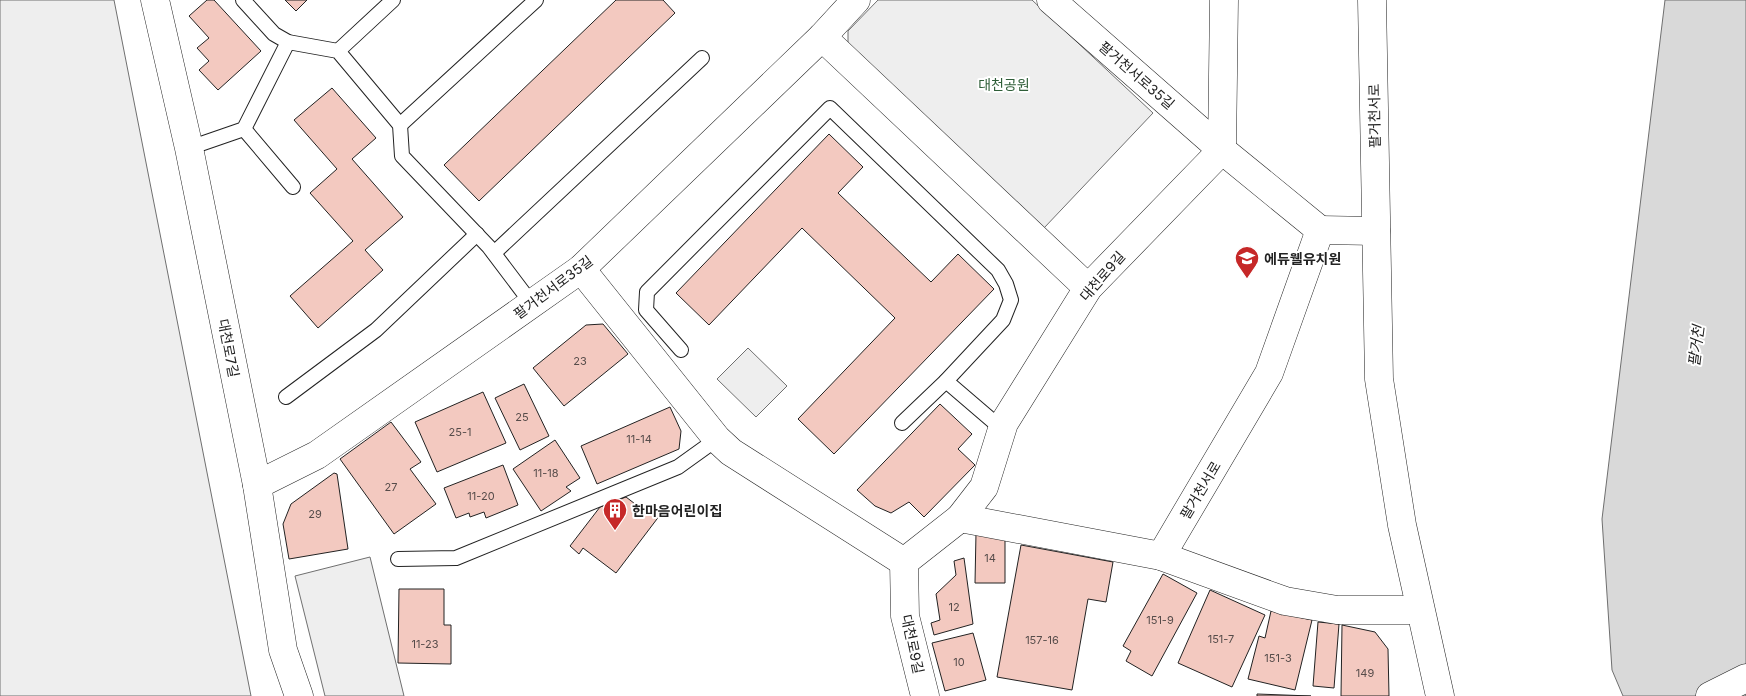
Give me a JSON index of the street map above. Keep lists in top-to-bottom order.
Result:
{
  "streets": {
    "street": [
      "팔거천서로35길",
      "팔거천서로",
      "대천로9길",
      "대천로7길"
    ]
  },
  "crossings": [
    ["팔거천서로35길", "팔거천서로"],
    ["팔거천서로35길", "대천로9길"],
    ["팔거천서로35길", "대천로7길"]
  ],
  "water": ["팔거천"],
  "parks": ["대천공원"],
  "places": {
    "school or university": ["에듀웰유치원"],
    "building": ["한마음어린이집"]
  },
  "house_numbers": [
    "23",
    "25",
    "25-1",
    "11-14",
    "11-18",
    "27",
    "11-20",
    "29",
    "14",
    "12",
    "151-9",
    "151-7",
    "157-16",
    "11-23",
    "151-3",
    "10",
    "149"
  ]
}
